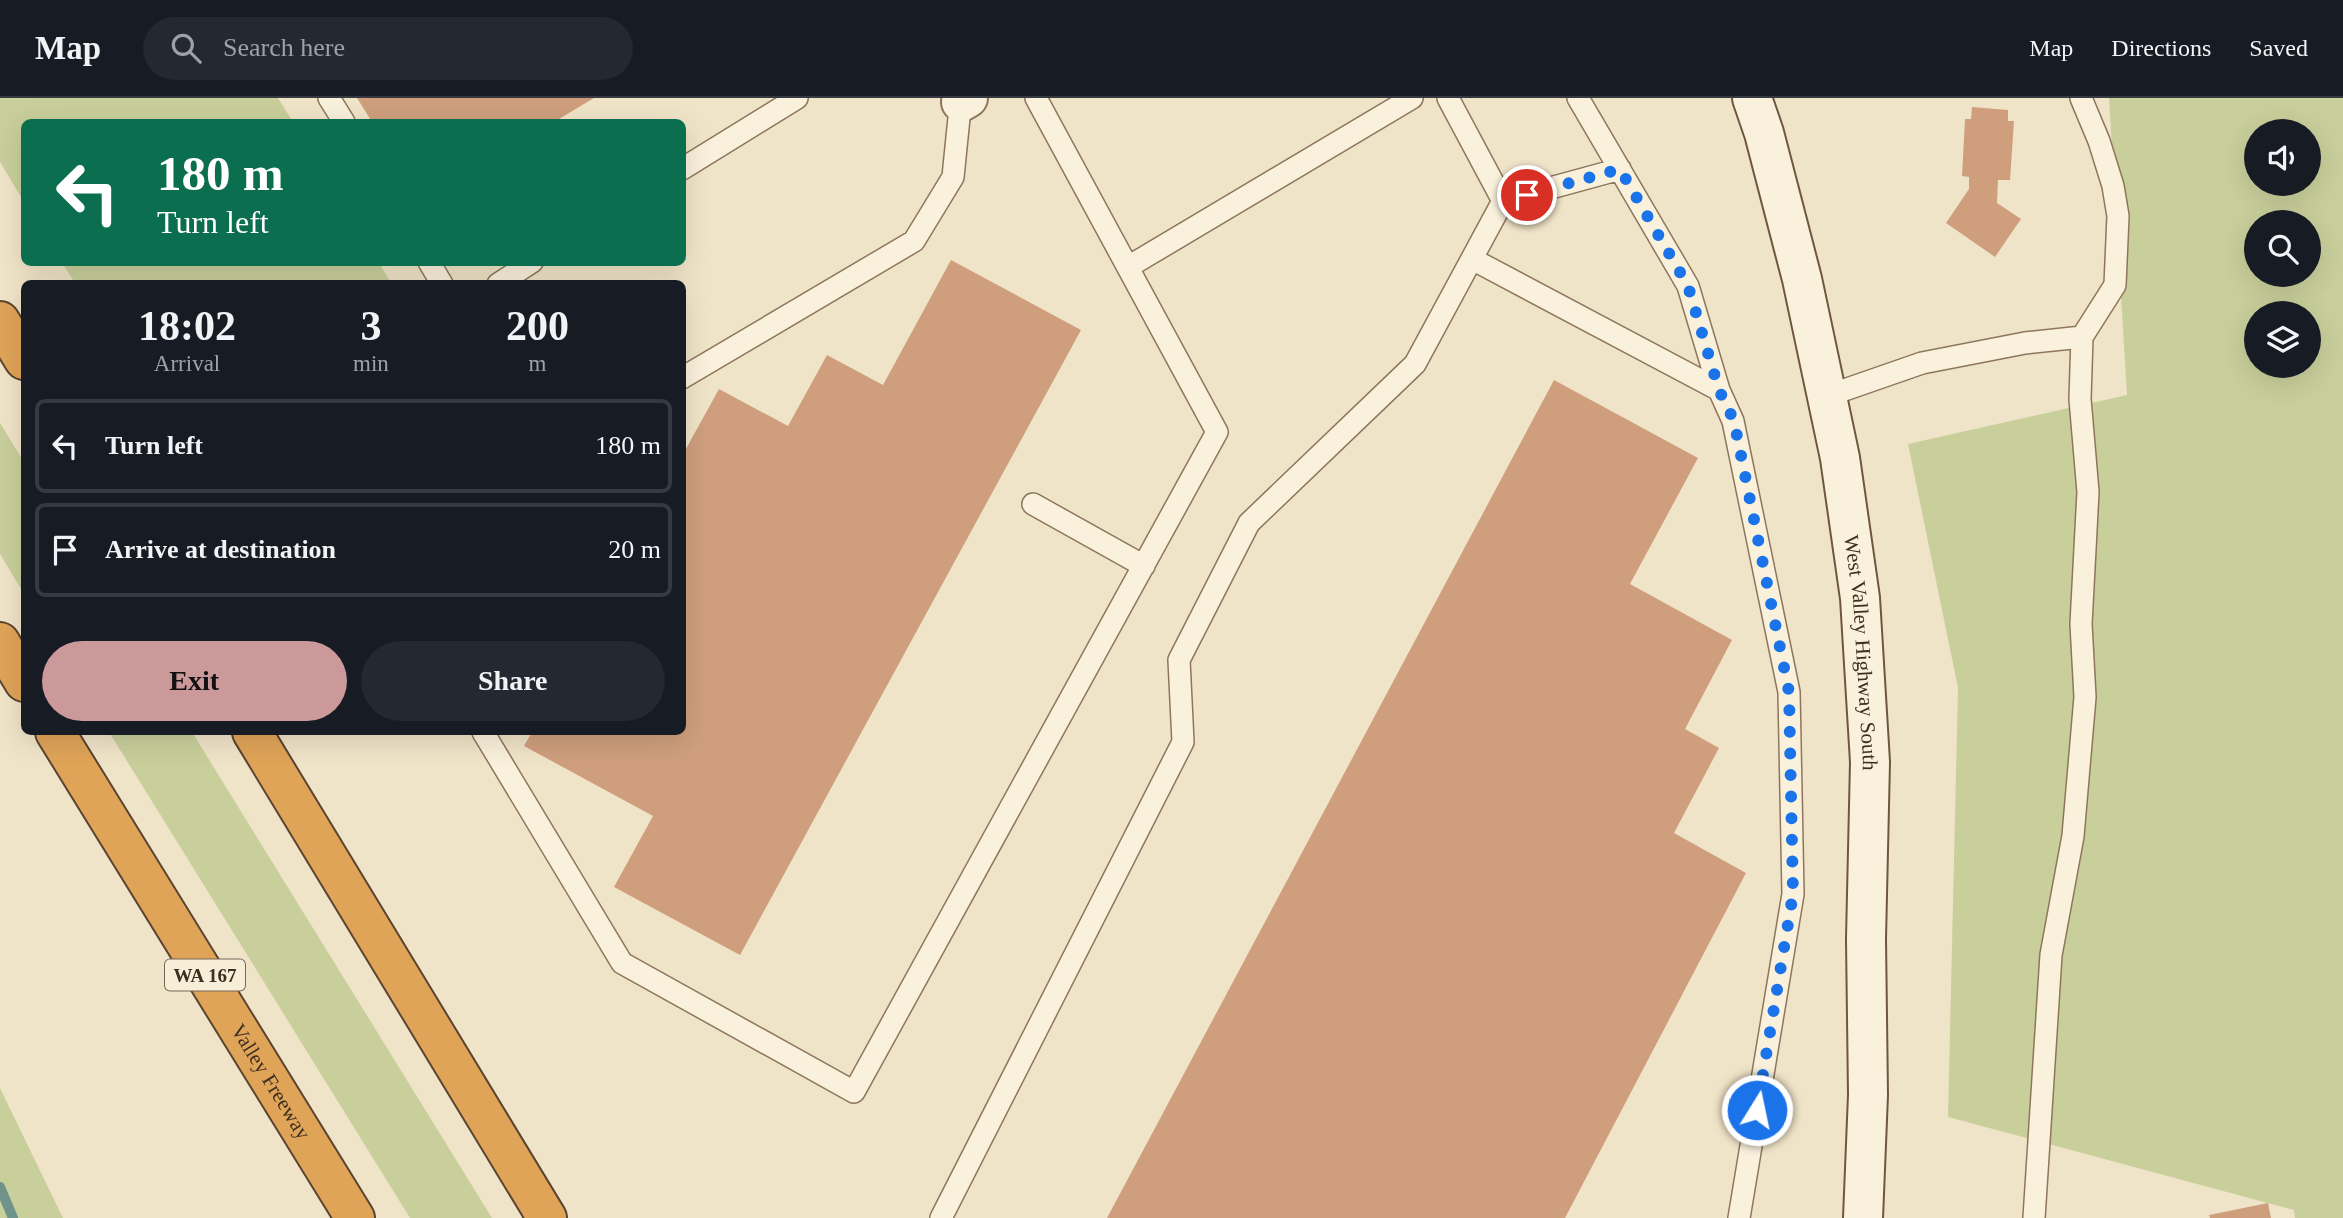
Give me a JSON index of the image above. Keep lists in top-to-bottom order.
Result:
{
  "streets": {
    "highway": ["WA 167", "Valley Freeway"],
    "main road": ["West Valley Highway South"]
  },
  "page": {
    "header": "Map",
    "search": "Search here",
    "nav": ["Map", "Directions", "Saved"],
    "turn": ["180 m", "Turn left"],
    "eta": [
      "18:02",
      "Arrival",
      "3",
      "min",
      "200",
      "m"
    ],
    "list": [
      {
        "name": "Turn left",
        "value": "180 m"
      },
      {
        "name": "Arrive at destination",
        "value": "20 m"
      }
    ],
    "buttons": ["Exit", "Share"]
  }
}
